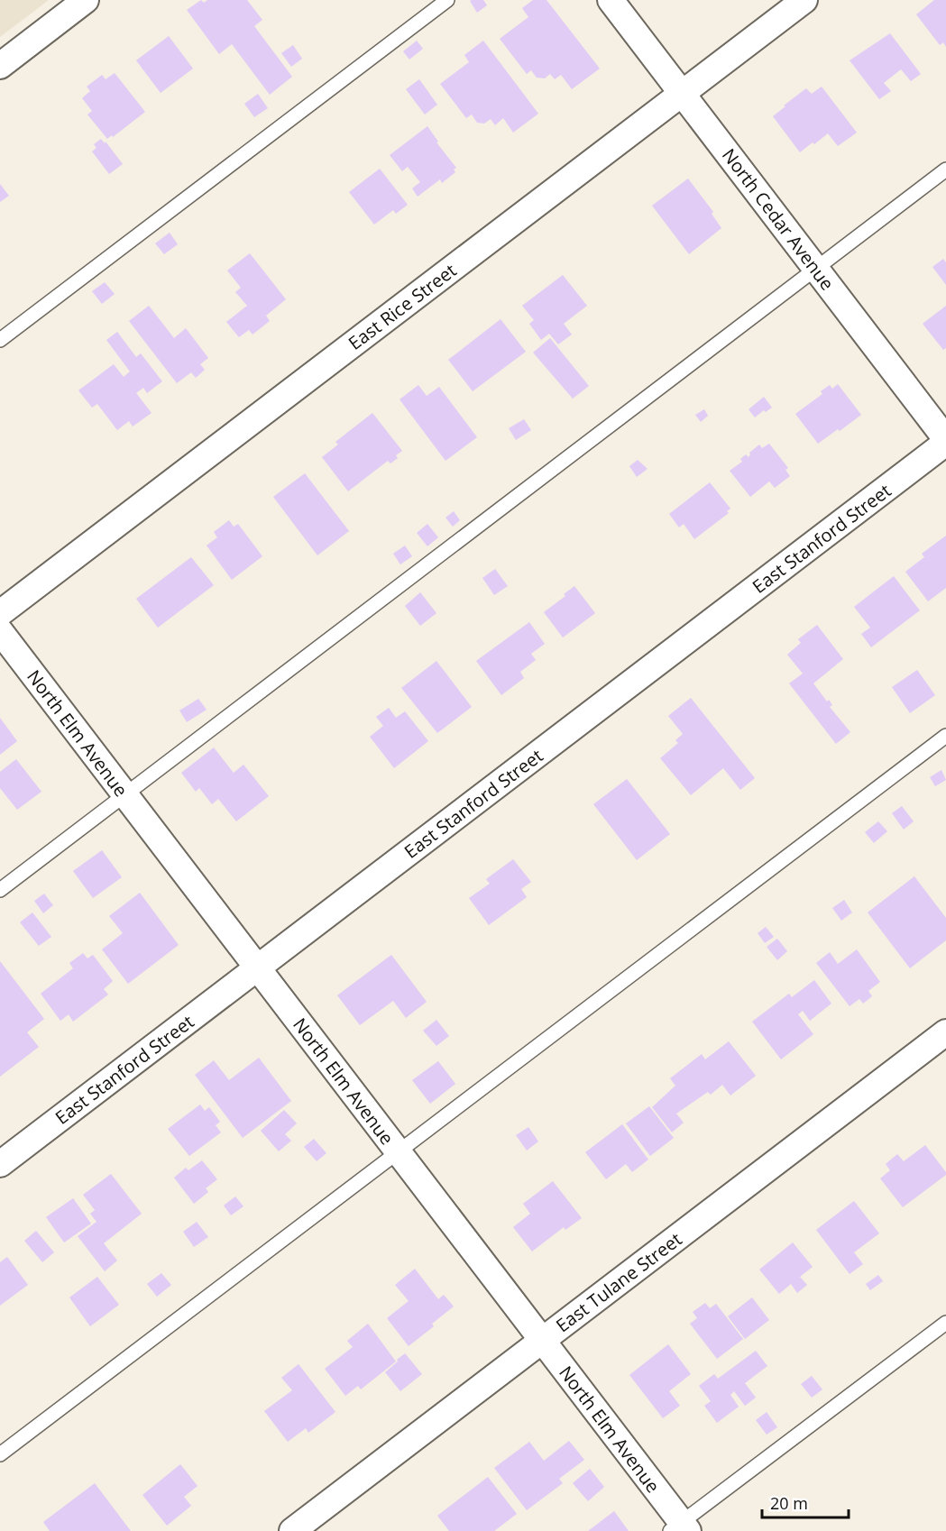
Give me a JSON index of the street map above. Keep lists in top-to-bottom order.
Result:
{
  "streets": {
    "street": [
      "North Cedar Avenue",
      "East Rice Street",
      "East Stanford Street",
      "North Elm Avenue",
      "East Tulane Street"
    ]
  },
  "crossings": [
    ["North Cedar Avenue", "East Rice Street"],
    ["North Cedar Avenue", "East Stanford Street"],
    ["East Stanford Street", "North Elm Avenue"],
    ["North Elm Avenue", "East Tulane Street"]
  ],
  "scale_bar": "20 m"
}
